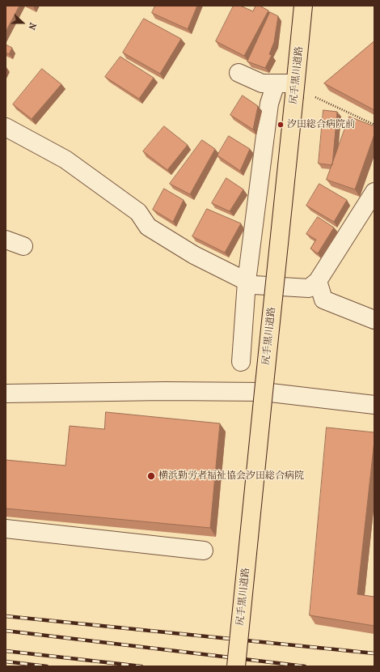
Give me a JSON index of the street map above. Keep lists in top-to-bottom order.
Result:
{
  "streets": {
    "main road": ["尻手黒川道路"]
  },
  "places": ["汐田総合病院前", "横浜勤労者福祉協会汐田総合病院"],
  "north": "right"
}
